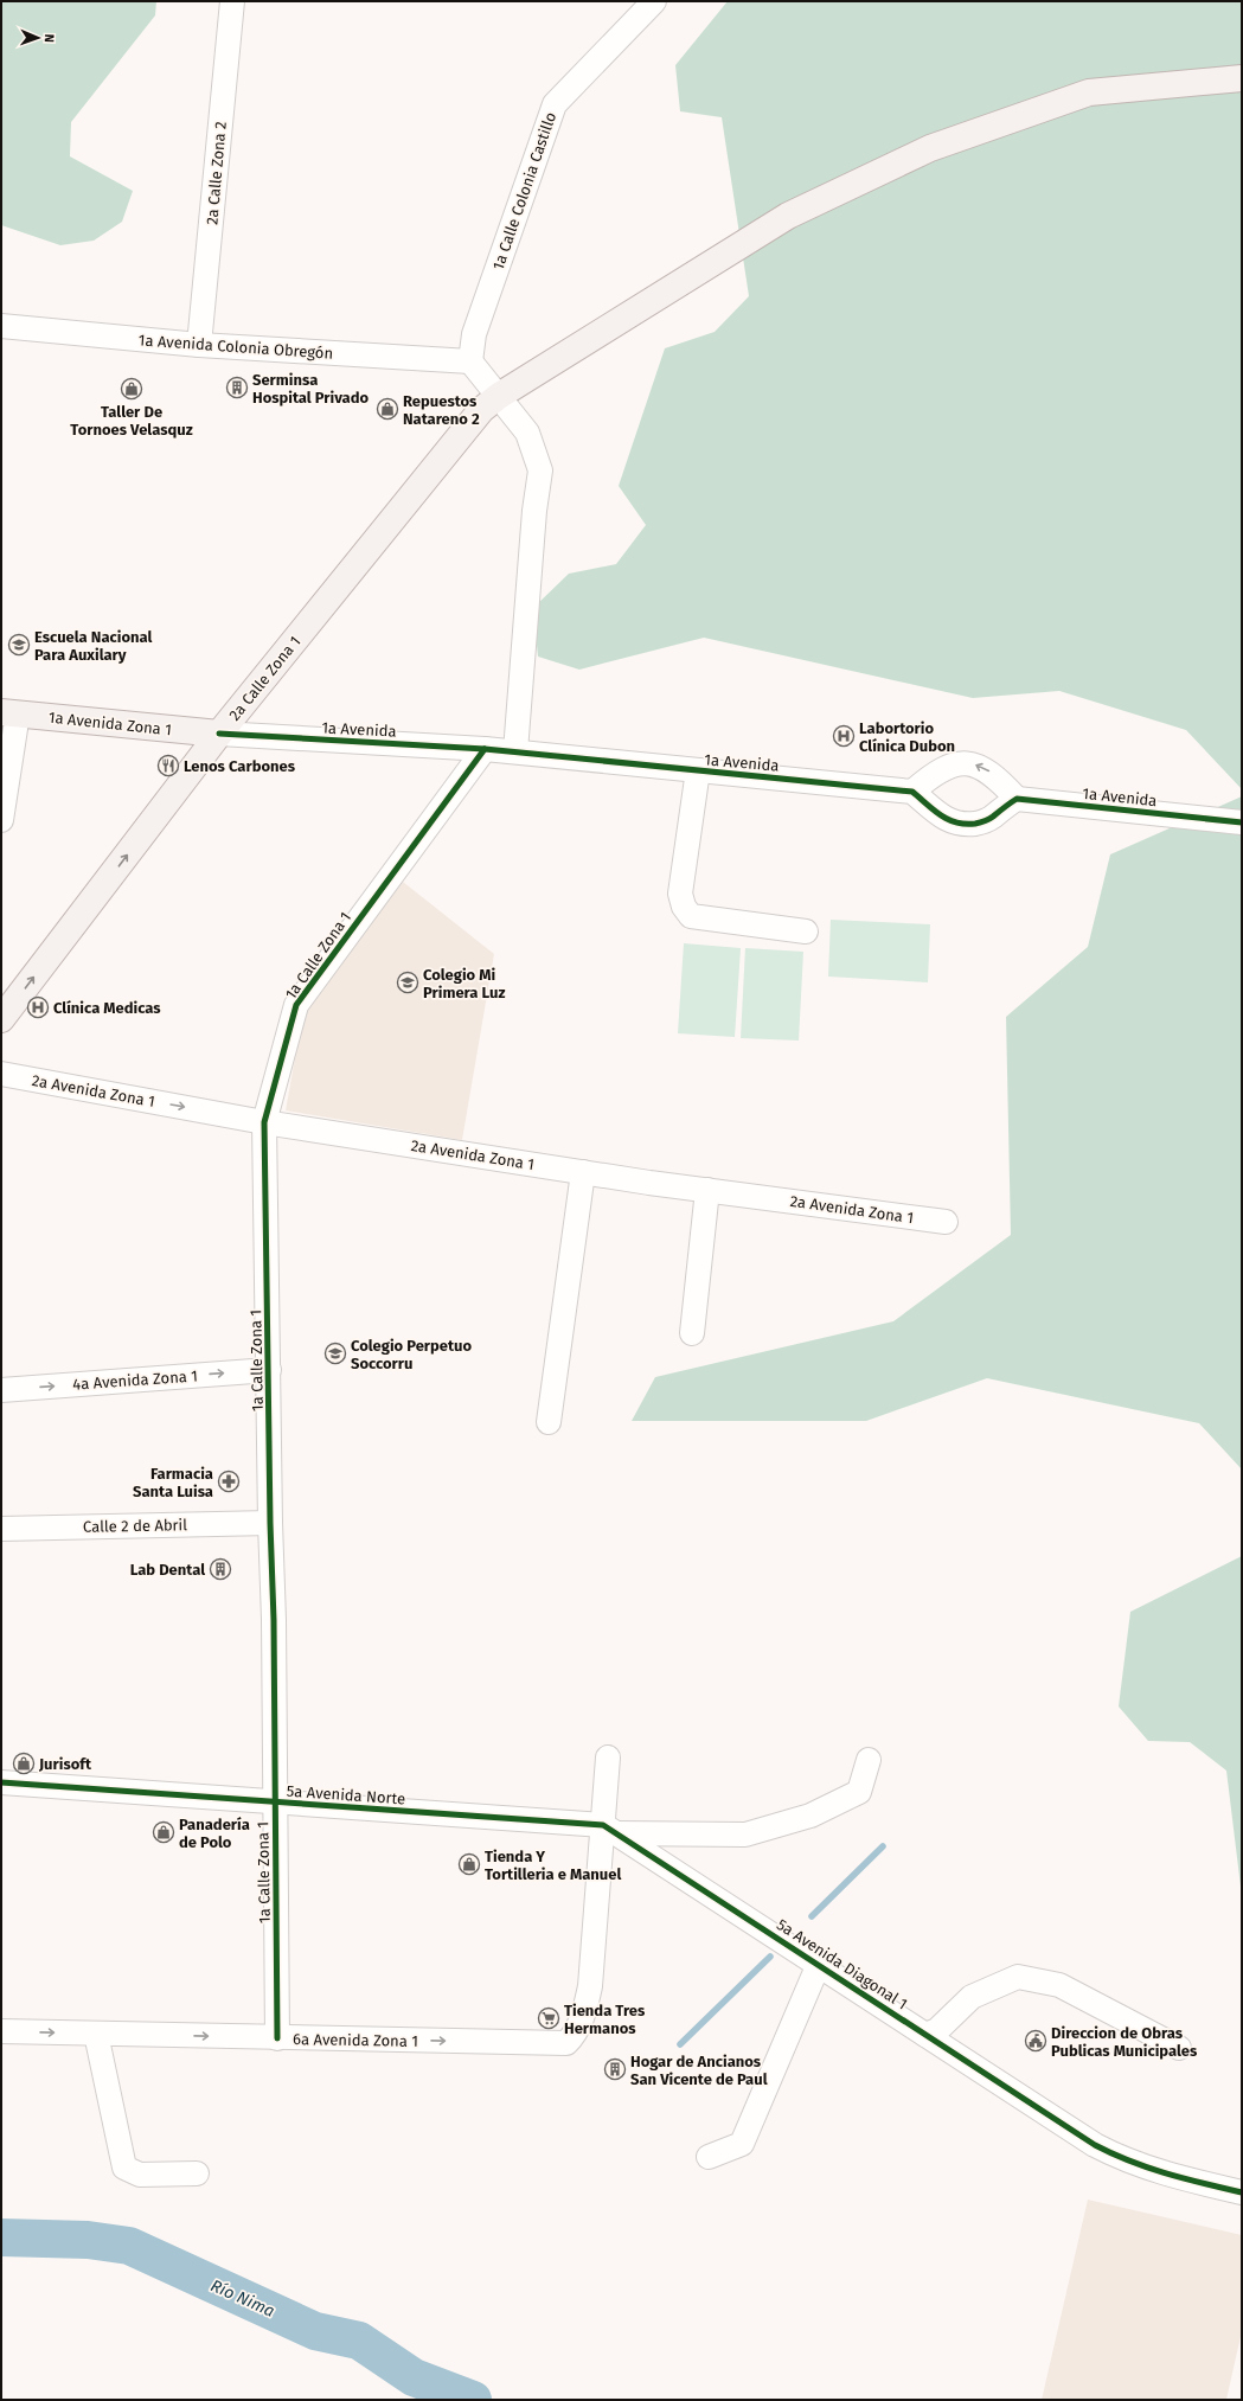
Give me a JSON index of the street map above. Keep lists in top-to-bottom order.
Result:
{
  "streets": {
    "main road": ["2a Calle Zona 1", "1a Avenida Zona 1"],
    "street": [
      "2a Calle Zona 2",
      "1a Calle Colonia Castillo",
      "1a Avenida Colonia Obregón",
      "1a Avenida",
      "1a Calle Zona 1",
      "2a Avenida Zona 1",
      "4a Avenida Zona 1",
      "Calle 2 de Abril",
      "5a Avenida Norte",
      "5a Avenida Diagonal 1",
      "6a Avenida Zona 1"
    ]
  },
  "crossings": [
    ["2a Calle Zona 2", "1a Avenida Colonia Obregón"],
    ["1a Calle Colonia Castillo", "1a Avenida Colonia Obregón"],
    ["2a Calle Zona 1", "1a Avenida Zona 1"],
    ["2a Calle Zona 1", "1a Avenida"],
    ["1a Avenida Zona 1", "1a Avenida"],
    ["1a Avenida", "1a Calle Zona 1"],
    ["1a Calle Zona 1", "2a Avenida Zona 1"],
    ["1a Calle Zona 1", "4a Avenida Zona 1"],
    ["1a Calle Zona 1", "Calle 2 de Abril"],
    ["1a Calle Zona 1", "5a Avenida Norte"],
    ["1a Calle Zona 1", "6a Avenida Zona 1"],
    ["5a Avenida Norte", "5a Avenida Diagonal 1"],
    ["5a Avenida Norte", "6a Avenida Zona 1"],
    ["5a Avenida Diagonal 1", "6a Avenida Zona 1"]
  ],
  "one_way": ["4a Avenida Zona 1", "6a Avenida Zona 1"],
  "water": ["Río Nima"],
  "places": {
    "building": ["Serminsa Hospital Privado", "Lab Dental", "Hogar de Ancianos San Vicente de Paul"],
    "shop": [
      "Taller De Tornoes Velasquz",
      "Repuestos Natareno 2",
      "Jurisoft",
      "Panadería de Polo",
      "Tienda Y Tortilleria e Manuel"
    ],
    "school or university": ["Escuela Nacional Para Auxilary", "Colegio Mi Primera Luz", "Colegio Perpetuo Soccorru"],
    "hospital": ["Labortorio Clínica Dubon", "Clínica Medicas"],
    "restaurant": ["Lenos Carbones"],
    "pharmacy": ["Farmacia Santa Luisa"],
    "supermarket": ["Tienda Tres Hermanos"],
    "public building": ["Direccion de Obras Publicas Municipales"]
  },
  "north": "right"
}
